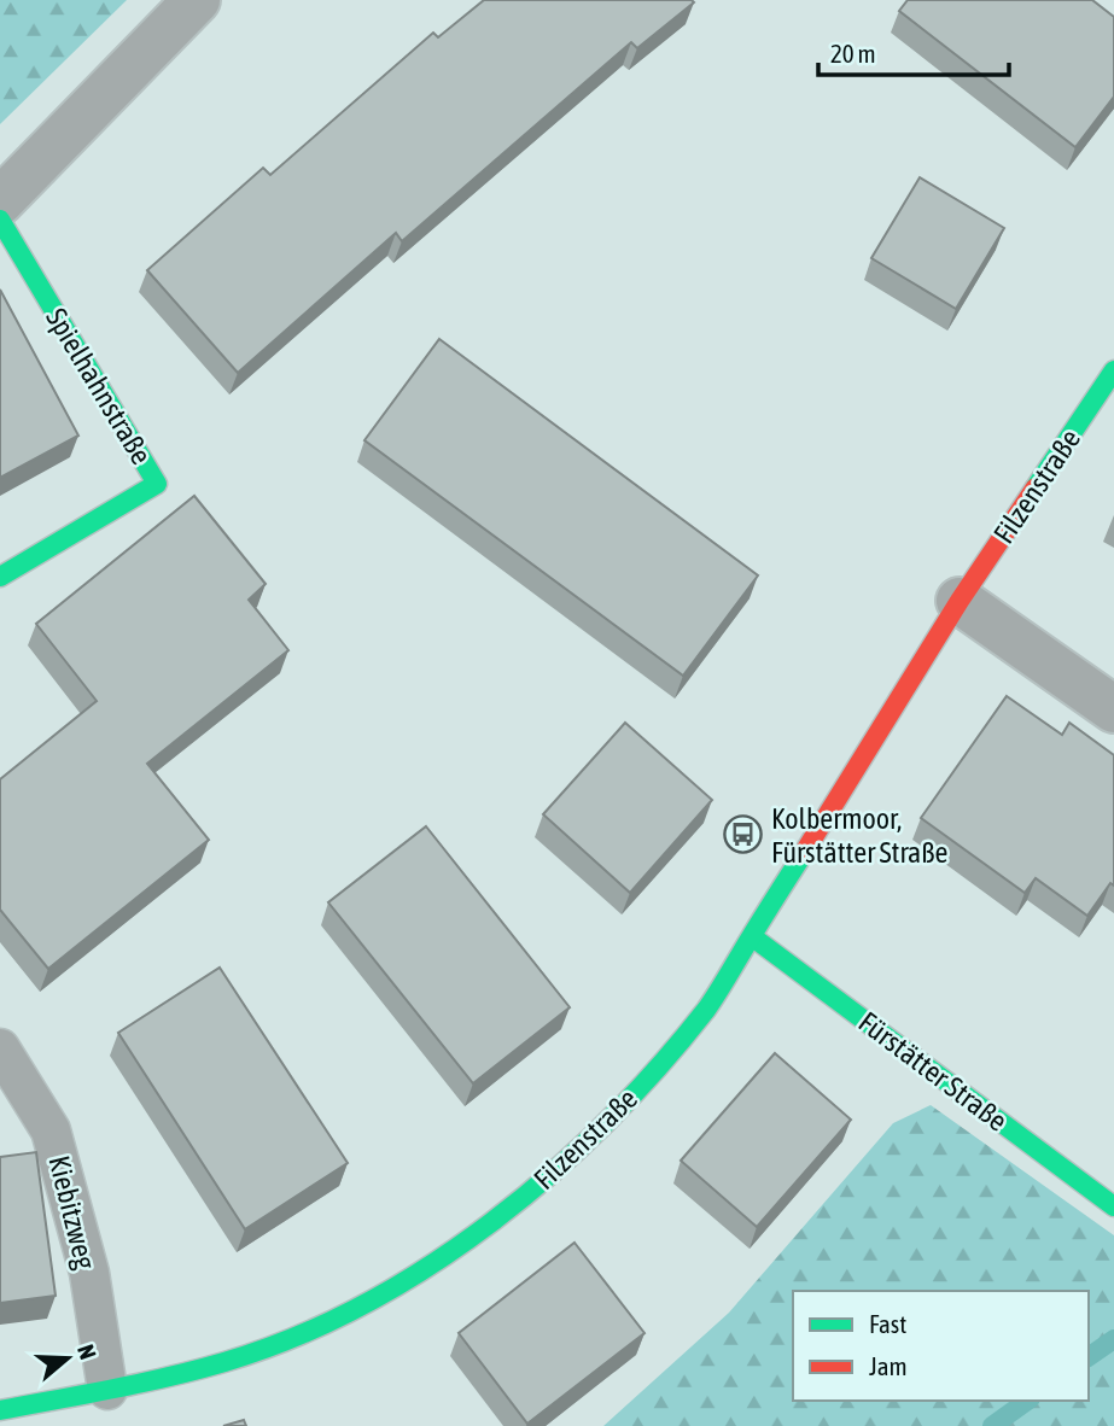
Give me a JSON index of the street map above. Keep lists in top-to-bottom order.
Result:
{
  "streets": {
    "street": ["Spielhahnstraße", "Filzenstraße", "Fürstätter Straße"],
    "lane": ["Kiebitzweg"]
  },
  "crossings": [
    ["Filzenstraße", "Fürstätter Straße"],
    ["Filzenstraße", "Kiebitzweg"]
  ],
  "places": {
    "bus stop": ["Kolbermoor, Fürstätter Straße"]
  },
  "legend": ["Fast", "Jam"],
  "scale_bar": "20 m",
  "north": "right"
}
